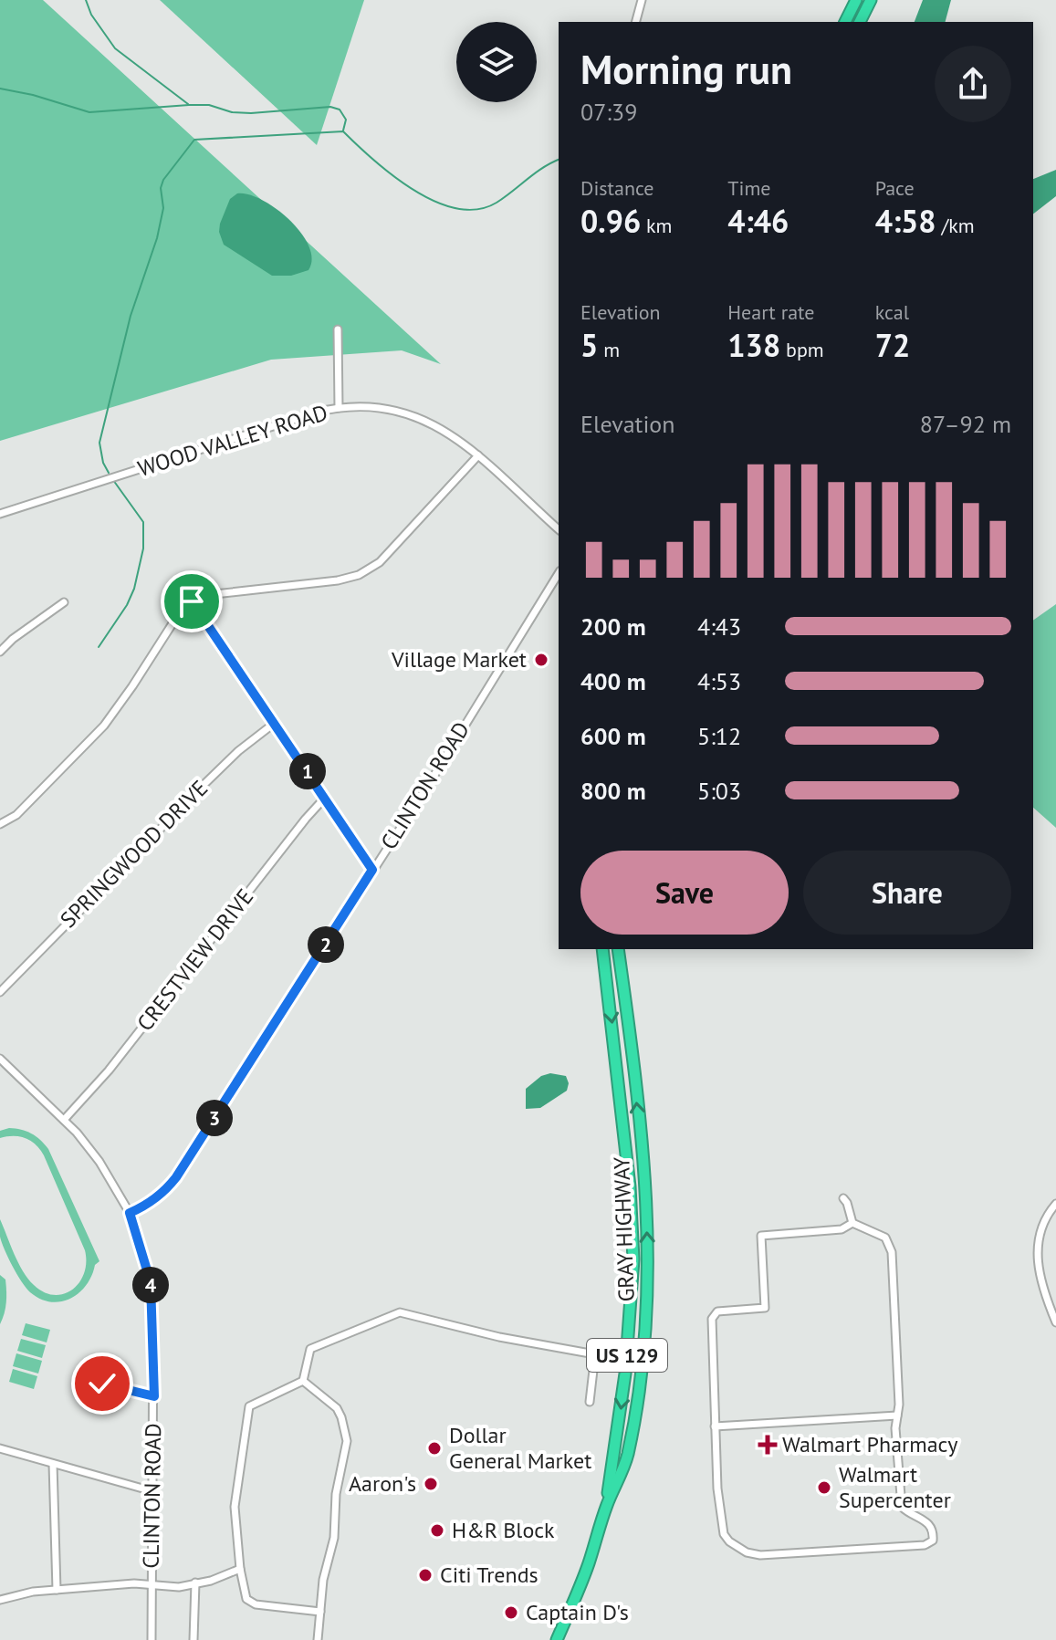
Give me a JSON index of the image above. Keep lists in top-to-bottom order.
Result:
{
  "streets": {
    "highway": ["GRAY HIGHWAY", "US 129"],
    "street": [
      "WOOD VALLEY ROAD",
      "CLINTON ROAD",
      "SPRINGWOOD DRIVE",
      "CRESTVIEW DRIVE"
    ]
  },
  "places": {
    "other": [
      "Village Market",
      "Dollar General Market",
      "Aaron's",
      "Walmart Supercenter",
      "H&R Block",
      "Citi Trends",
      "Captain D's"
    ],
    "health": ["Walmart Pharmacy"]
  },
  "page": {
    "heading": ["Morning run", "07:39"],
    "stats": [
      ["Distance", "0.96 km"],
      ["Time", "4:46"],
      ["Pace", "4:58 /km"],
      ["Elevation", "5 m"],
      ["Heart rate", "138 bpm"],
      ["kcal", "72"]
    ],
    "chart": ["Elevation", "87–92 m"],
    "list": [
      {
        "name": "200 m",
        "note": "4:43"
      },
      {
        "name": "400 m",
        "note": "4:53"
      },
      {
        "name": "600 m",
        "note": "5:12"
      },
      {
        "name": "800 m",
        "note": "5:03"
      }
    ],
    "pins": [
      "1",
      "2",
      "3",
      "4"
    ],
    "buttons": ["Save", "Share"]
  }
}
